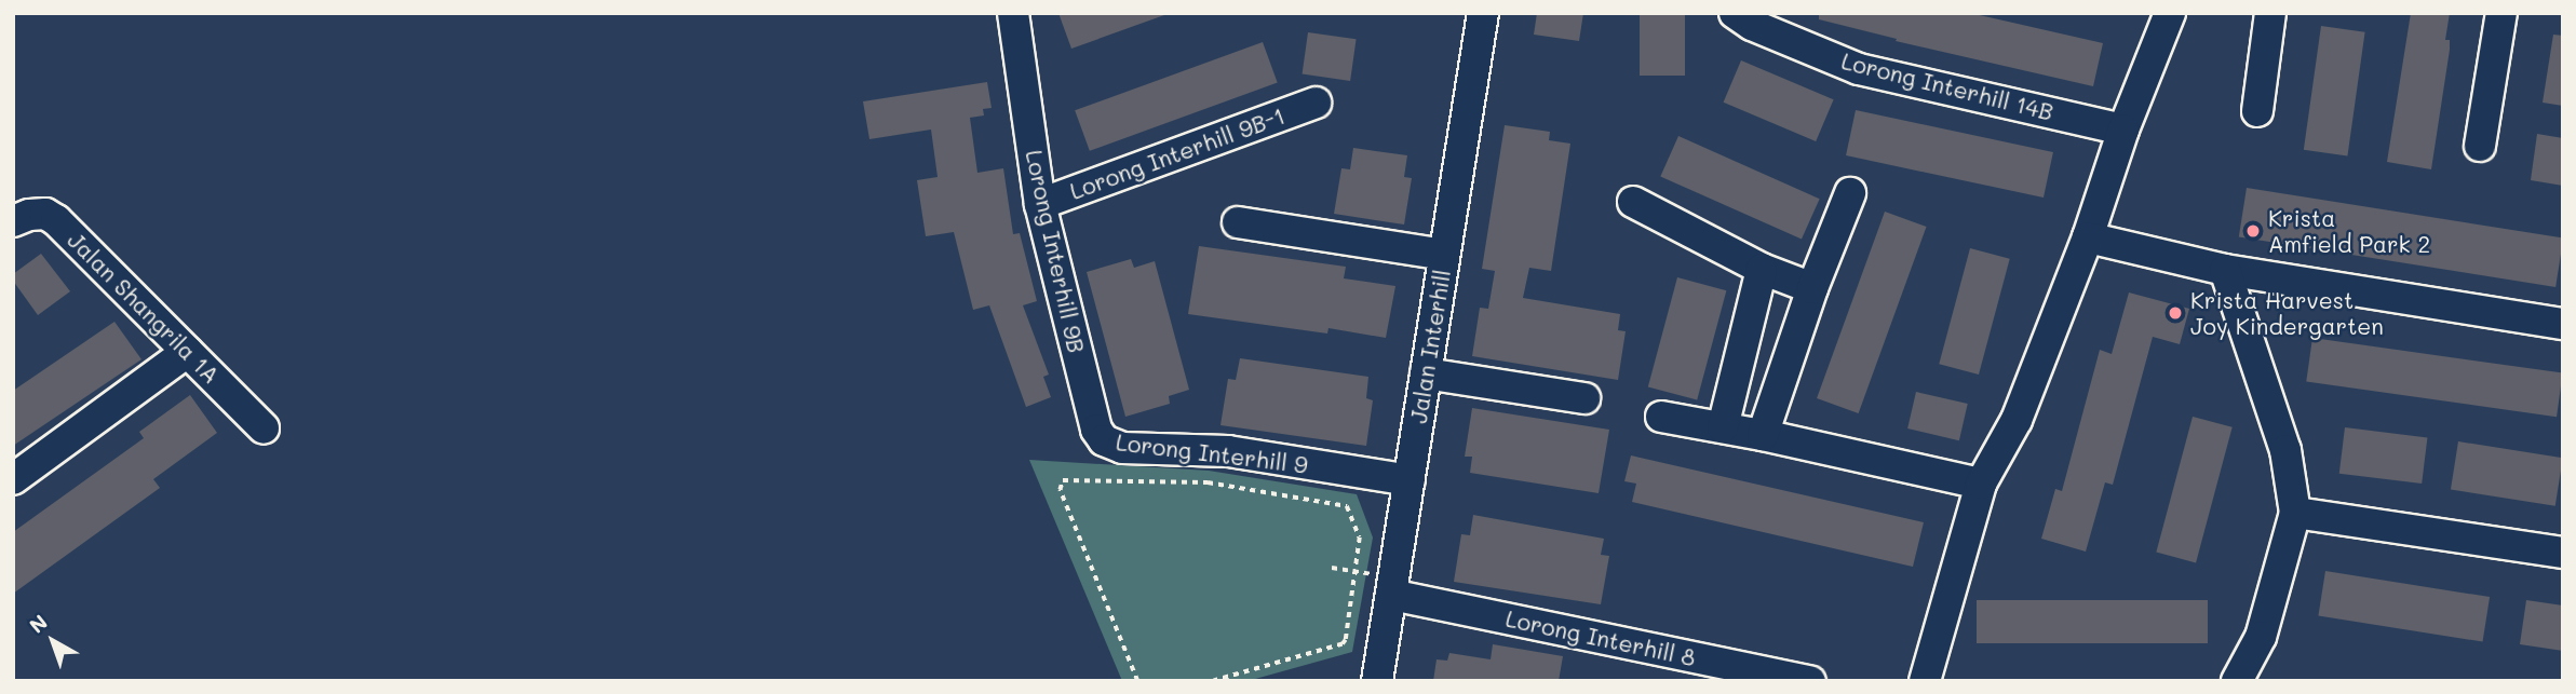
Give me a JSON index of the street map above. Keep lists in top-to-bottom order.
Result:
{
  "streets": {
    "street": [
      "Lorong Interhill 14B",
      "Lorong Interhill 9B-1",
      "Lorong Interhill 9B",
      "Jalan Shangrila 1A",
      "Jalan Interhill",
      "Lorong Interhill 9",
      "Lorong Interhill 8"
    ]
  },
  "crossings": [
    ["Lorong Interhill 9B-1", "Lorong Interhill 9B"],
    ["Lorong Interhill 9B", "Lorong Interhill 9"],
    ["Jalan Interhill", "Lorong Interhill 9"],
    ["Jalan Interhill", "Lorong Interhill 8"]
  ],
  "places": ["Krista Amfield Park 2", "Krista Harvest Joy Kindergarten"],
  "north": "top left"
}
